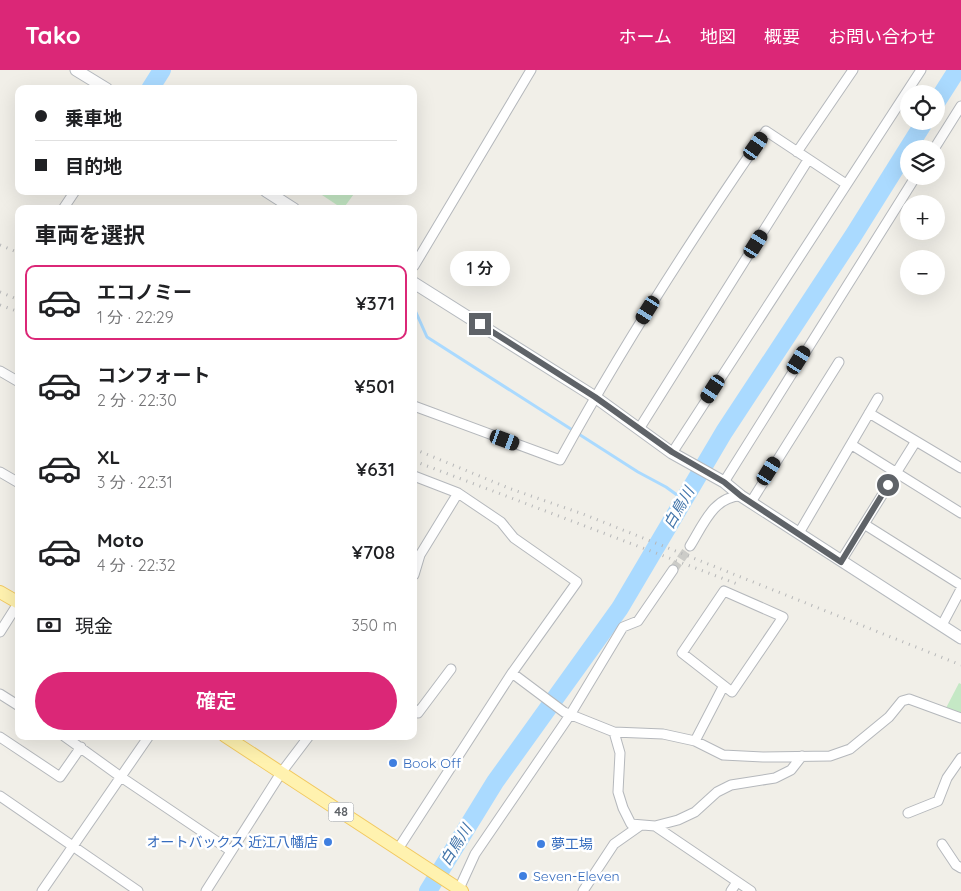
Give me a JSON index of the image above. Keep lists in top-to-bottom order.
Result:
{
  "streets": {
    "main road": ["48"]
  },
  "water": ["白鳥川"],
  "places": [
    "Book Off",
    "オートバックス 近江八幡店",
    "夢工場",
    "Seven-Eleven"
  ],
  "page": {
    "header": "Tako",
    "nav": [
      "ホーム",
      "地図",
      "概要",
      "お問い合わせ"
    ],
    "map_buttons": ["+", "−"],
    "banner": ["乗車地", "目的地"],
    "heading": "車両を選択",
    "bubble": "1 分",
    "list": [
      {
        "name": "エコノミー",
        "note": "1 分 · 22:29",
        "value": "¥371"
      },
      {
        "name": "コンフォート",
        "note": "2 分 · 22:30",
        "value": "¥501"
      },
      {
        "name": "XL",
        "note": "3 分 · 22:31",
        "value": "¥631"
      },
      {
        "name": "Moto",
        "note": "4 分 · 22:32",
        "value": "¥708"
      }
    ],
    "pay": ["現金", "350 m"],
    "buttons": "確定"
  }
}
